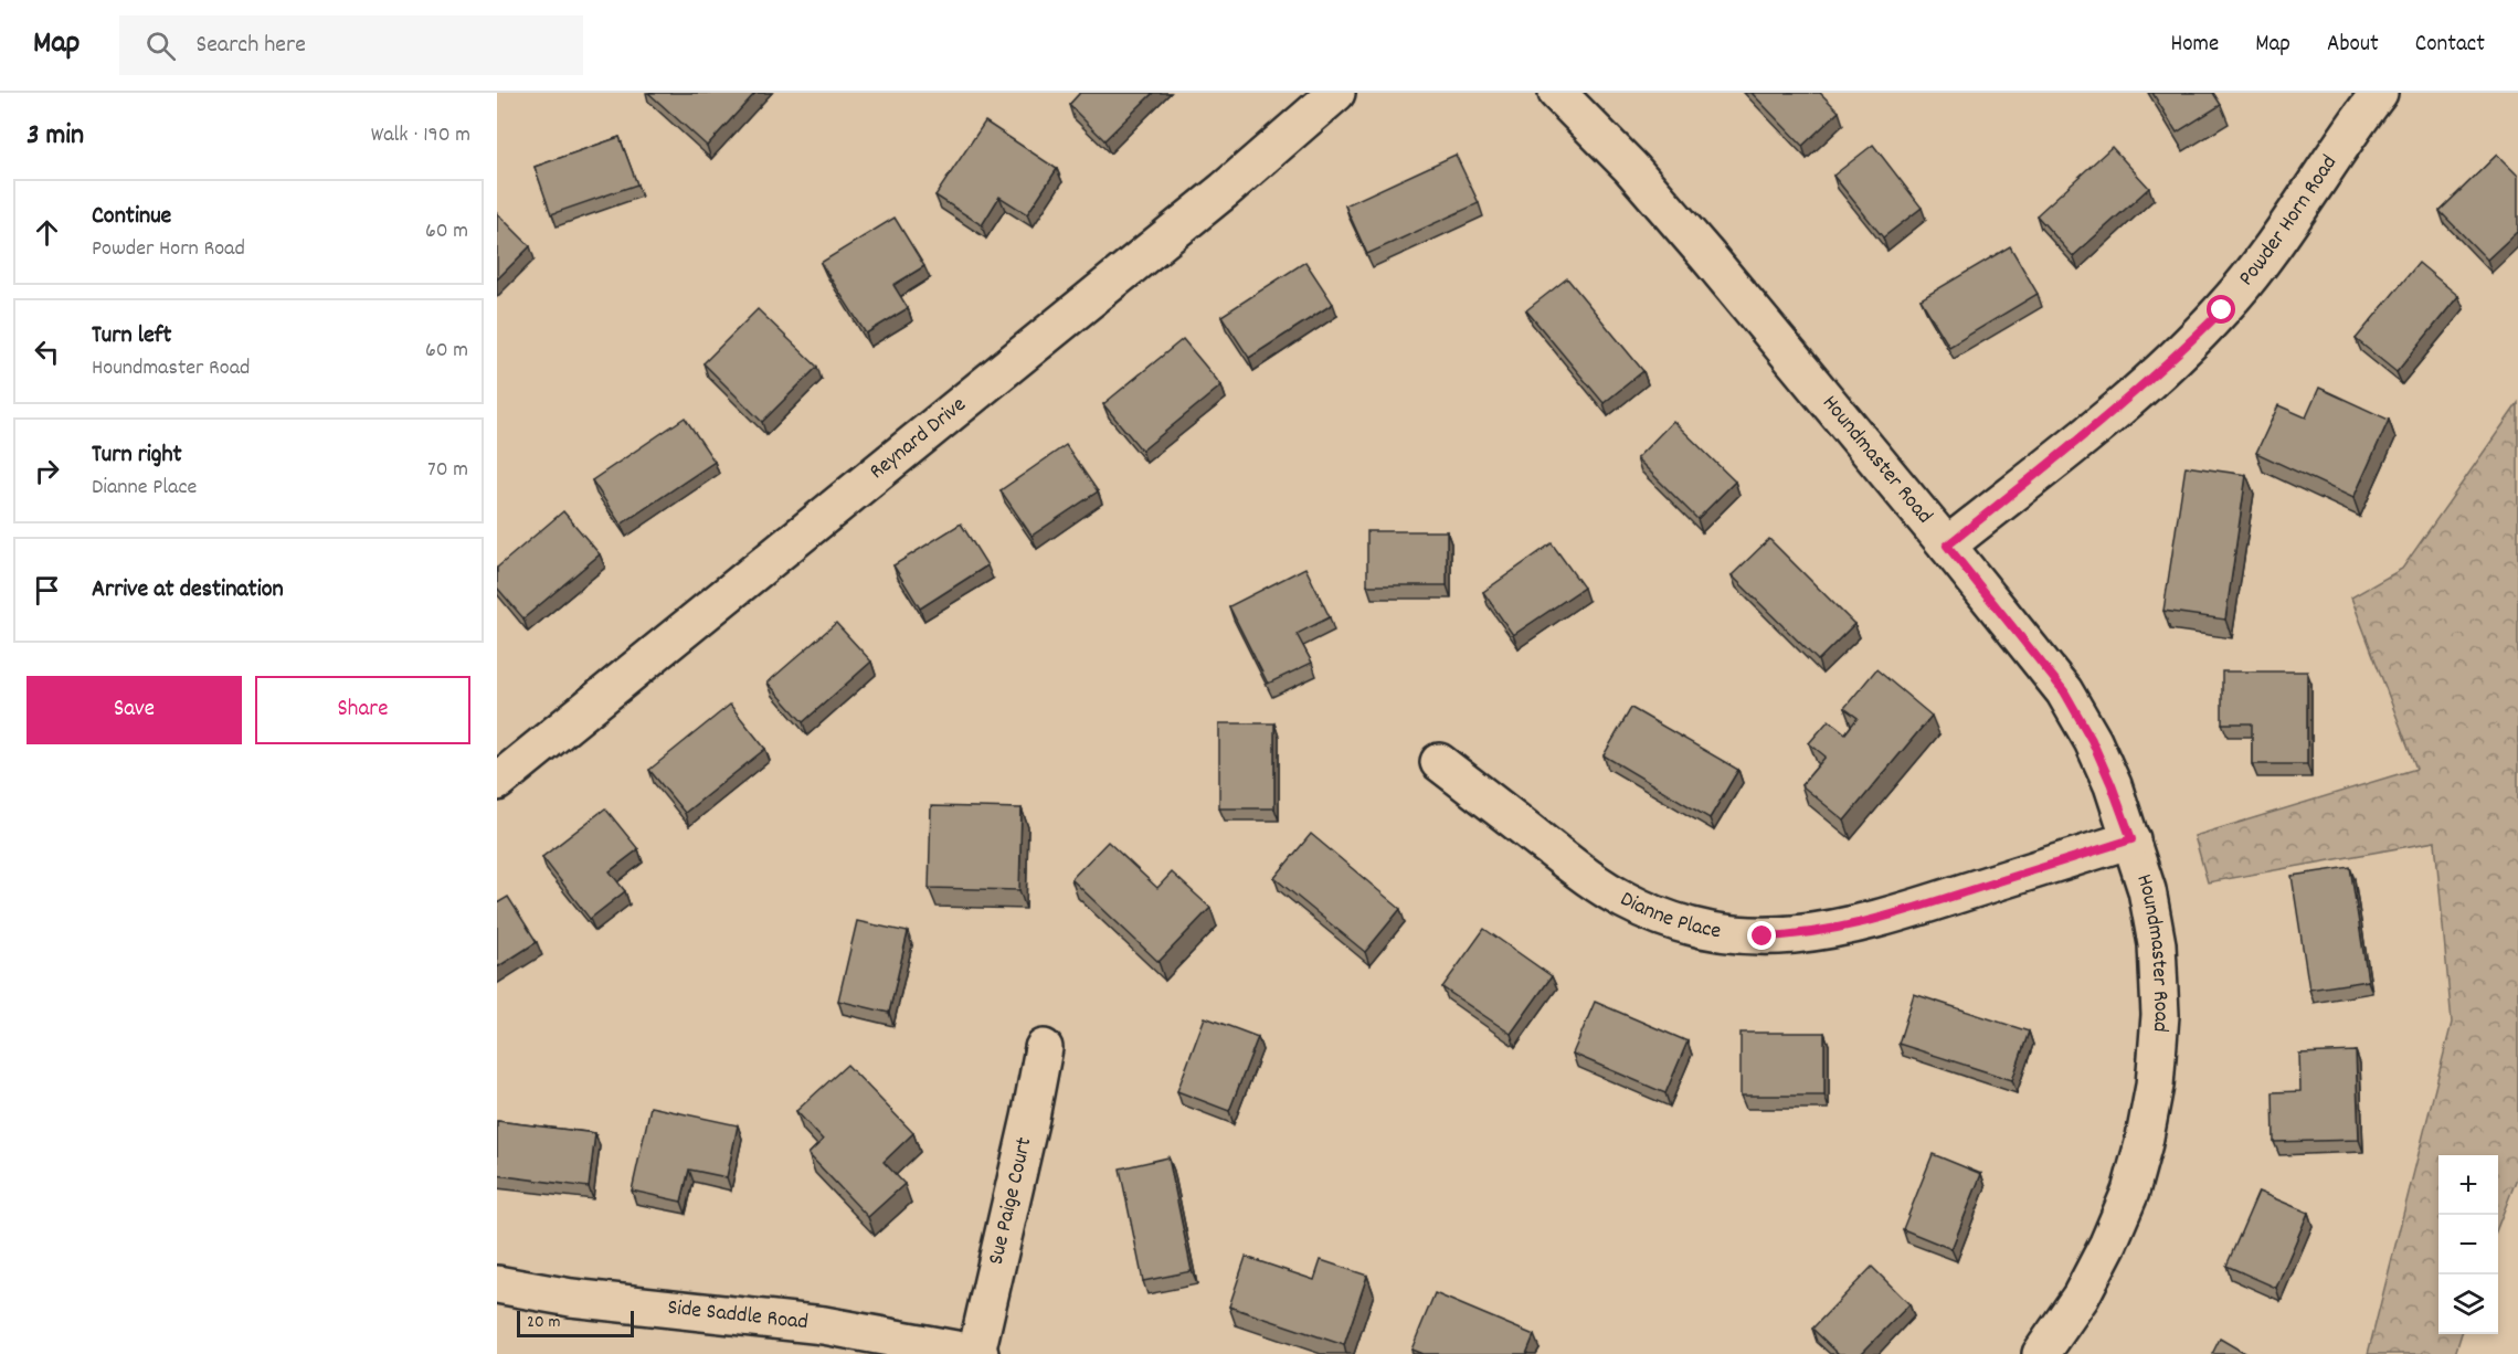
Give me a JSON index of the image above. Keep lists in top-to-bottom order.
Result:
{
  "streets": {
    "street": [
      "Powder Horn Road",
      "Reynard Drive",
      "Houndmaster Road",
      "Dianne Place",
      "Sue Paige Court",
      "Side Saddle Road"
    ]
  },
  "crossings": [
    ["Powder Horn Road", "Houndmaster Road"],
    ["Houndmaster Road", "Dianne Place"],
    ["Sue Paige Court", "Side Saddle Road"]
  ],
  "scale_bar": "20 m",
  "page": {
    "header": "Map",
    "search": "Search here",
    "nav": [
      "Home",
      "Map",
      "About",
      "Contact"
    ],
    "heading": ["3 min", "Walk · 190 m"],
    "list": [
      ["Continue", "Powder Horn Road", "60 m"],
      ["Turn left", "Houndmaster Road", "60 m"],
      ["Turn right", "Dianne Place", "70 m"],
      "Arrive at destination"
    ],
    "buttons": ["Save", "Share"],
    "map_buttons": ["+", "−"],
    "scale": "20 m"
  }
}
